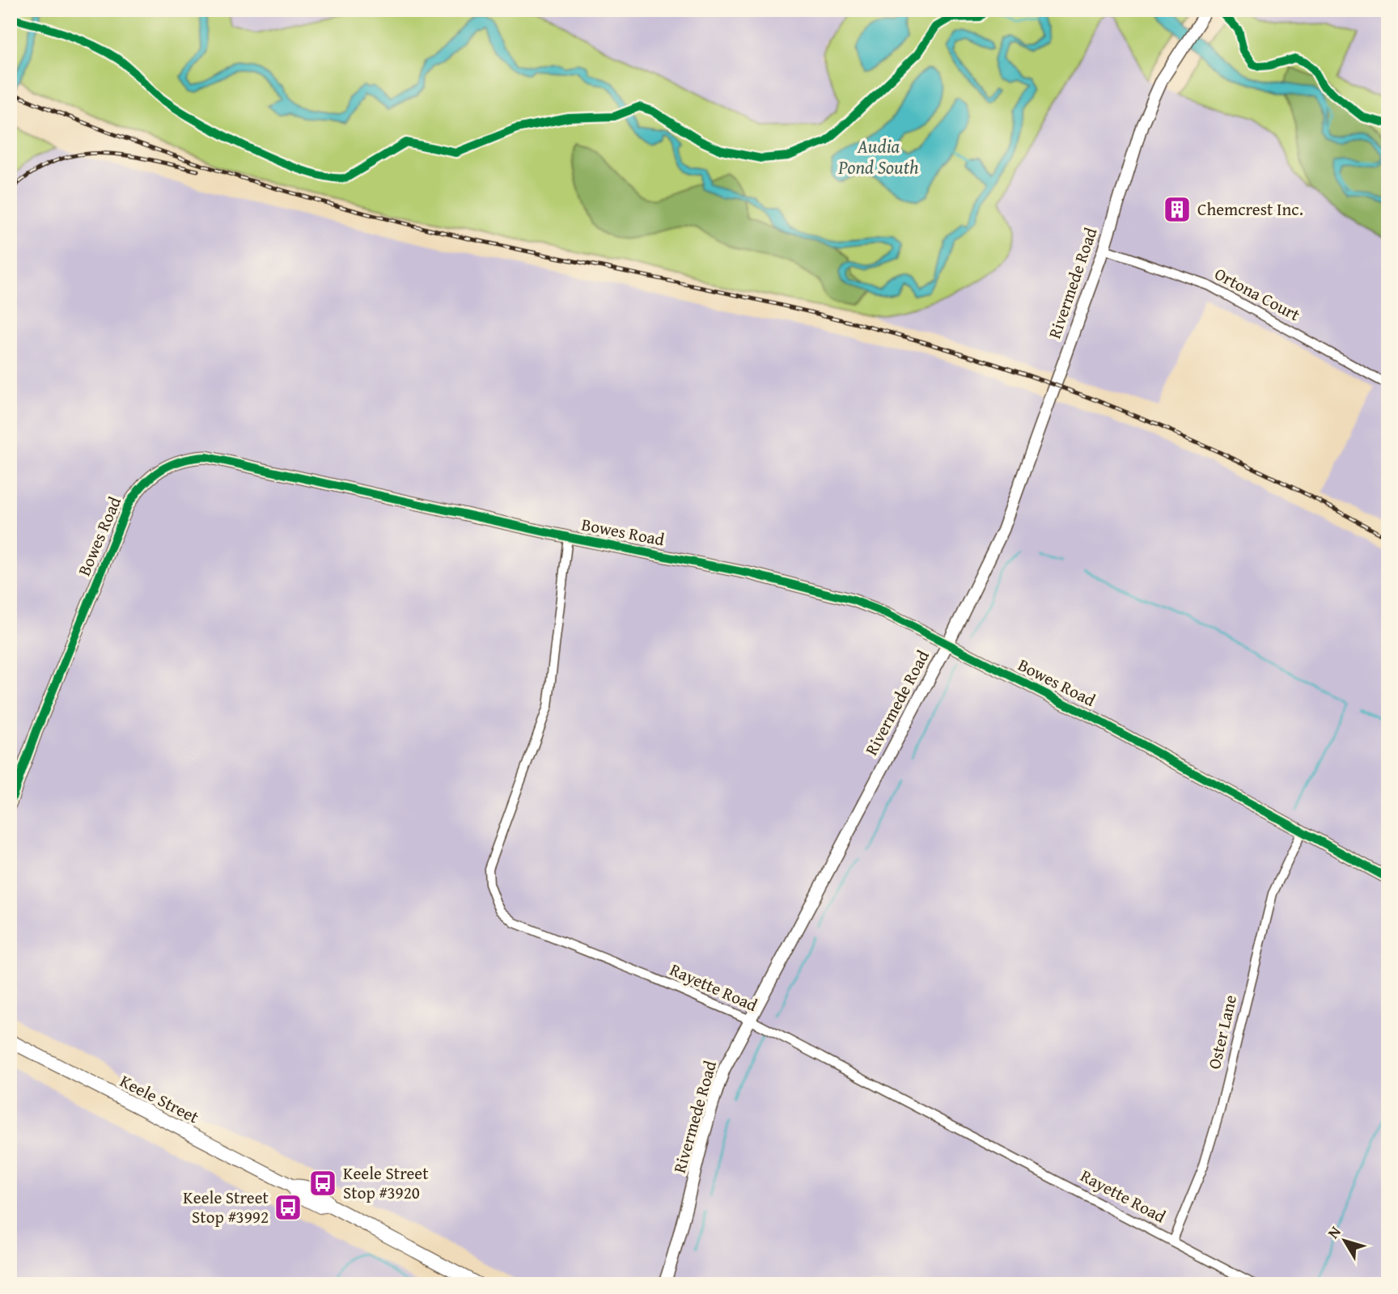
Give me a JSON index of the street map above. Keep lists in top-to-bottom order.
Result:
{
  "streets": {
    "main road": ["Keele Street"],
    "street": [
      "Rivermede Road",
      "Ortona Court",
      "Bowes Road",
      "Rayette Road",
      "Oster Lane"
    ]
  },
  "crossings": [
    ["Rivermede Road", "Ortona Court"],
    ["Rivermede Road", "Bowes Road"],
    ["Rivermede Road", "Rayette Road"],
    ["Bowes Road", "Rayette Road"],
    ["Bowes Road", "Oster Lane"],
    ["Rayette Road", "Oster Lane"]
  ],
  "water": ["Audia Pond South"],
  "places": {
    "building": ["Chemcrest Inc."],
    "bus stop": ["Keele Street Stop #3920", "Keele Street Stop #3992"]
  },
  "north": "top left"
}
